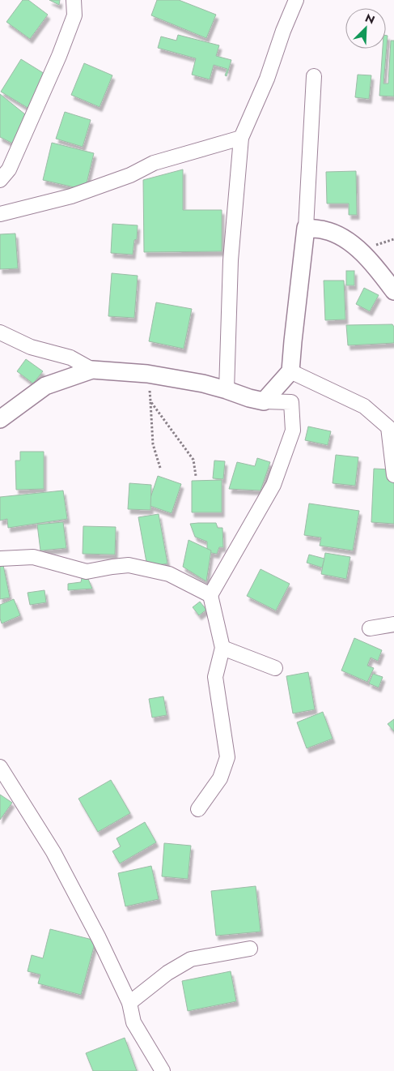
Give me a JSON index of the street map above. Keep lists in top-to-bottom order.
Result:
{
  "north": "top right"
}
